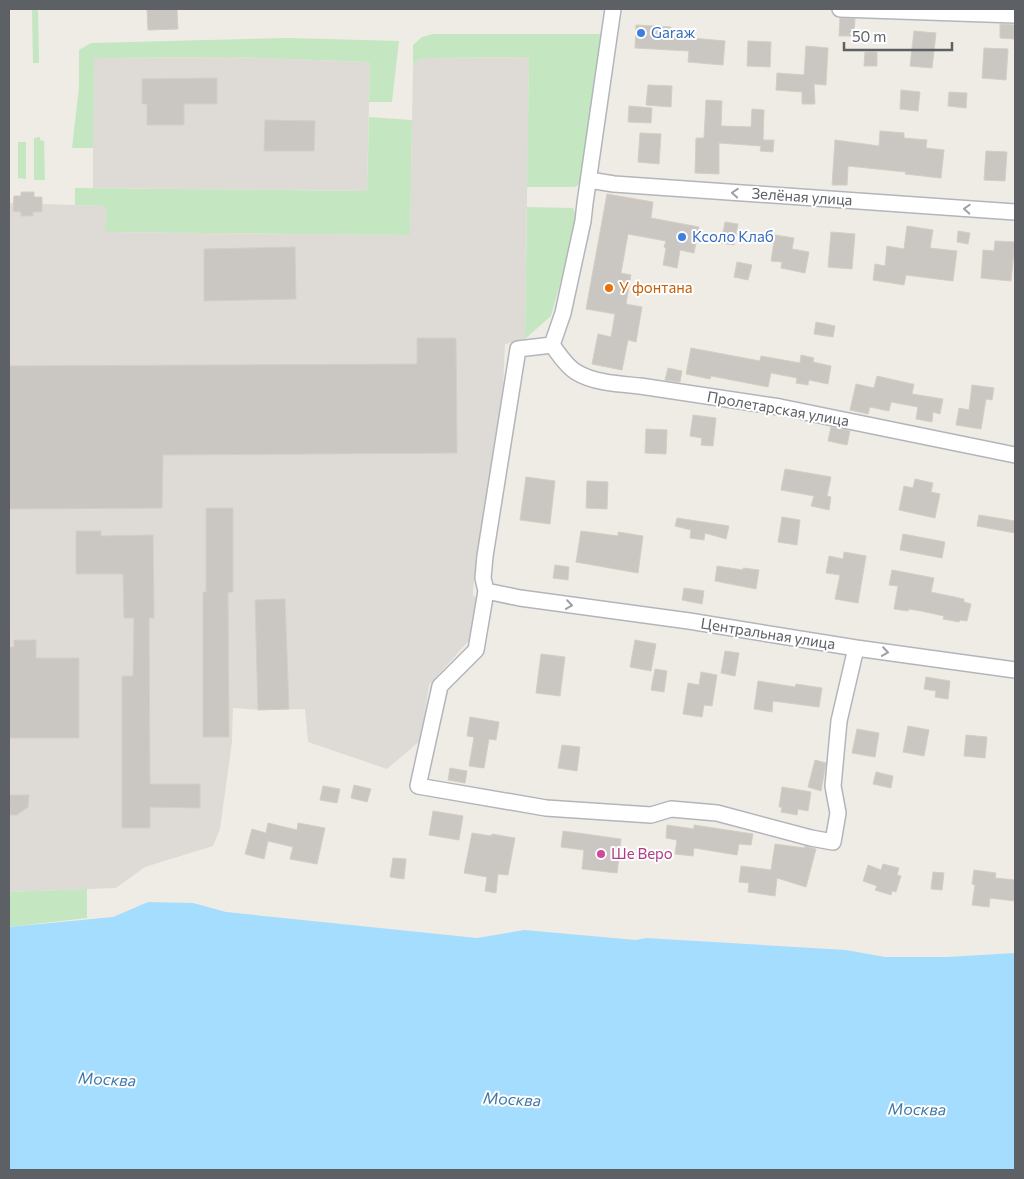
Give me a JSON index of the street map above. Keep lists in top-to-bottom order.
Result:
{
  "streets": {
    "street": ["Зелёная улица", "Пролетарская улица", "Центральная улица"]
  },
  "one_way": ["Зелёная улица", "Центральная улица"],
  "water": ["Москва"],
  "places": [
    "Garaж",
    "Ксоло Клаб",
    "У фонтана",
    "Ше Веро"
  ],
  "scale_bar": "50 m"
}
